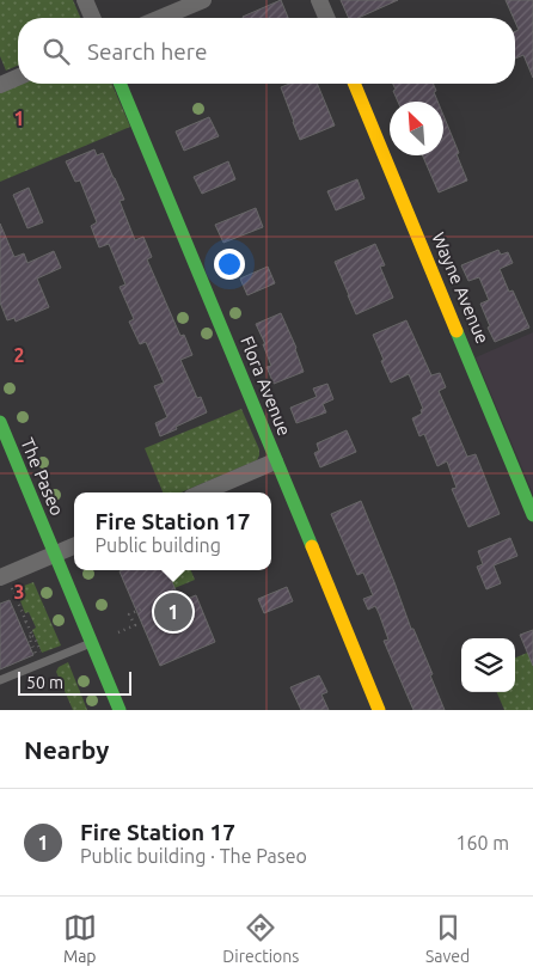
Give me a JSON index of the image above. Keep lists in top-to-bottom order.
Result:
{
  "streets": {
    "street": ["Wayne Avenue", "Flora Avenue", "The Paseo"]
  },
  "scale_bar": "50 m",
  "north": "top left",
  "page": {
    "search": "Search here",
    "popup": ["Fire Station 17", "Public building"],
    "pins": "1",
    "scale": "50 m",
    "heading": "Nearby",
    "list": [
      {
        "mark": "1",
        "name": "Fire Station 17",
        "note": "Public building · The Paseo",
        "value": "160 m"
      }
    ],
    "nav": ["Map", "Directions", "Saved"]
  },
  "grid": {
    "rows": ["1", "2", "3"]
  }
}
